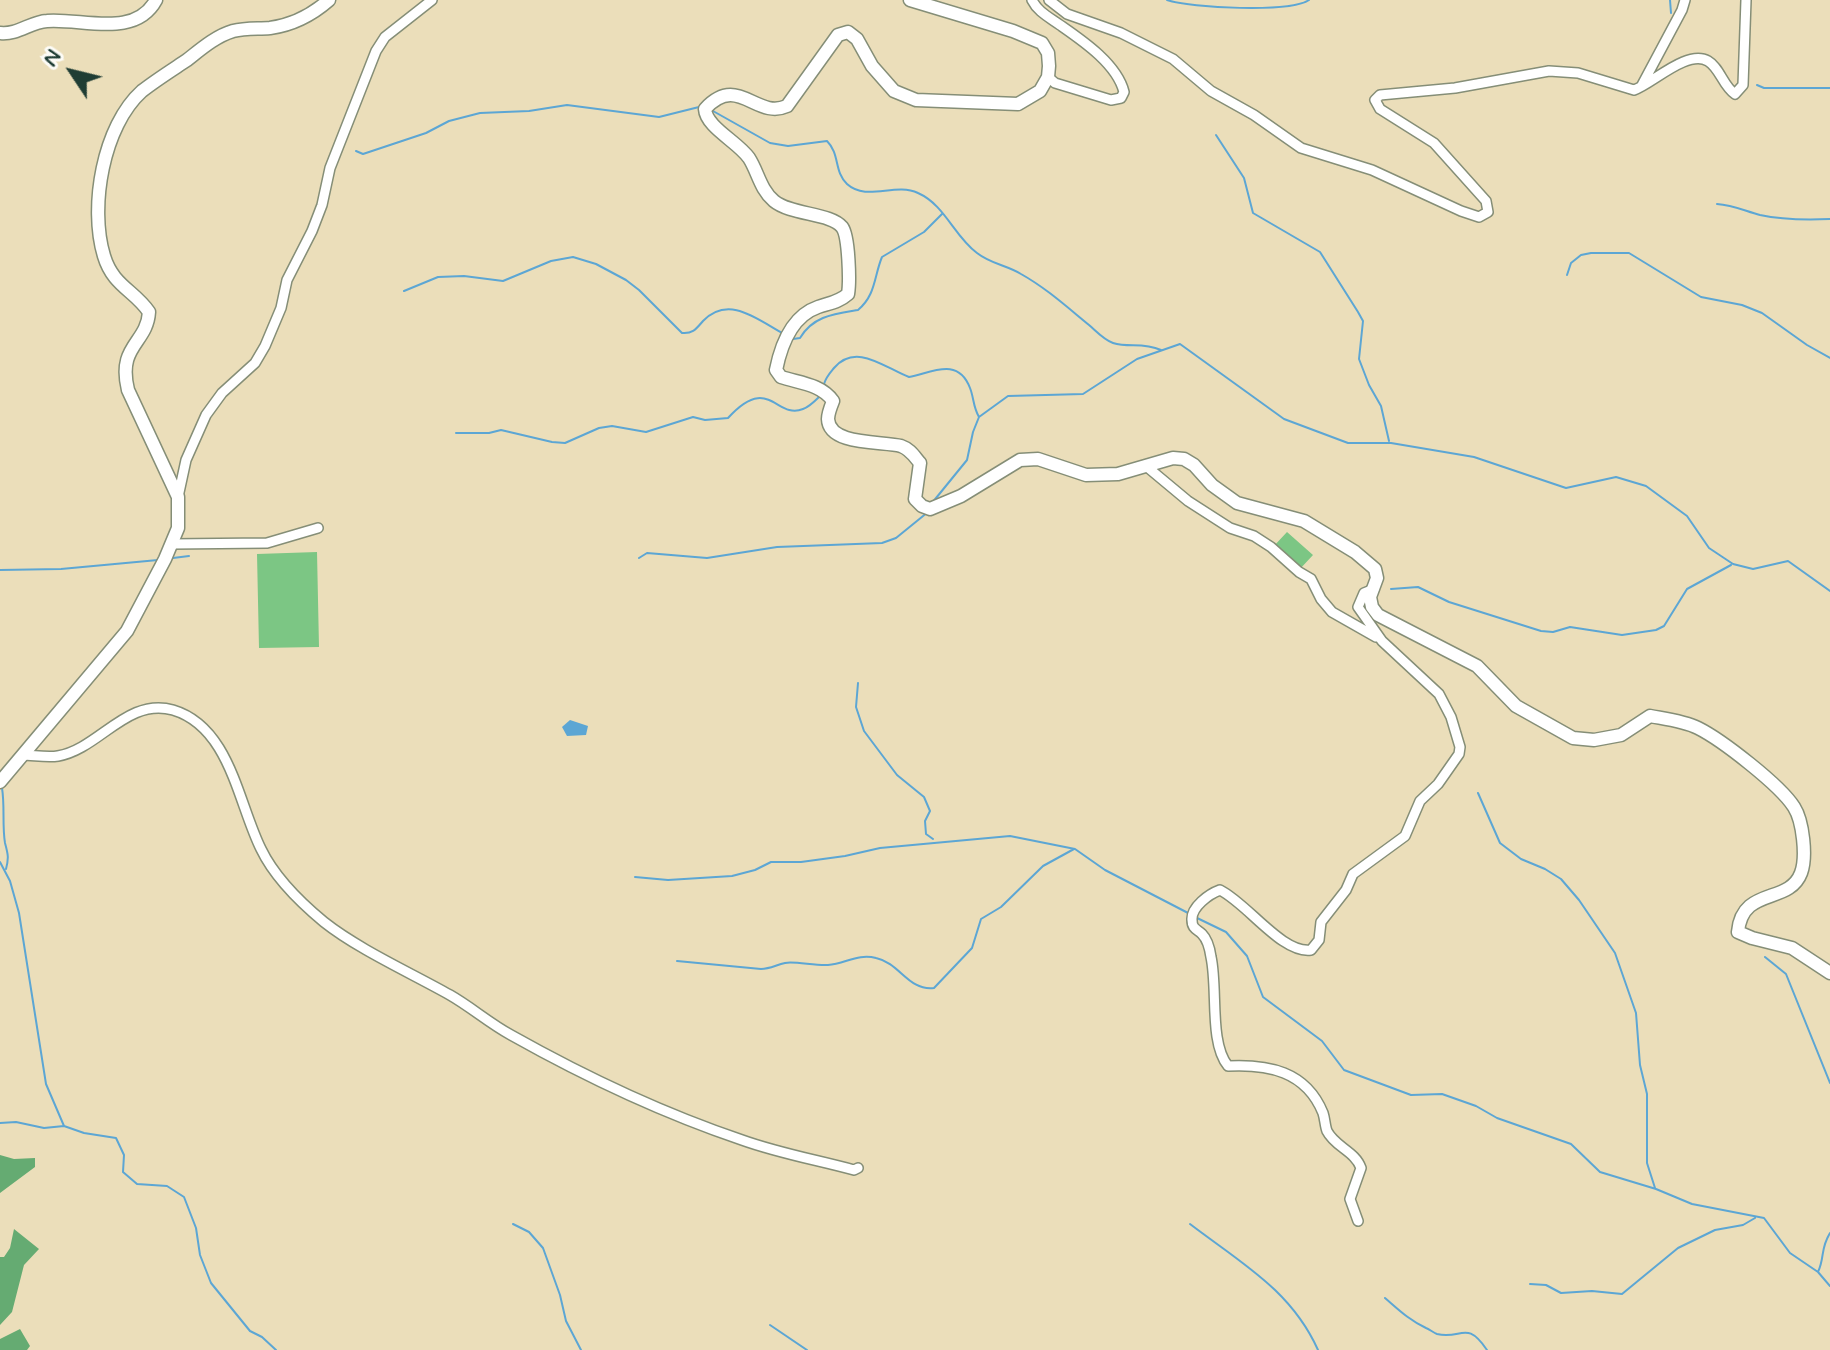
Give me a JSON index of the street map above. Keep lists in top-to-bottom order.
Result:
{
  "north": "top left"
}
